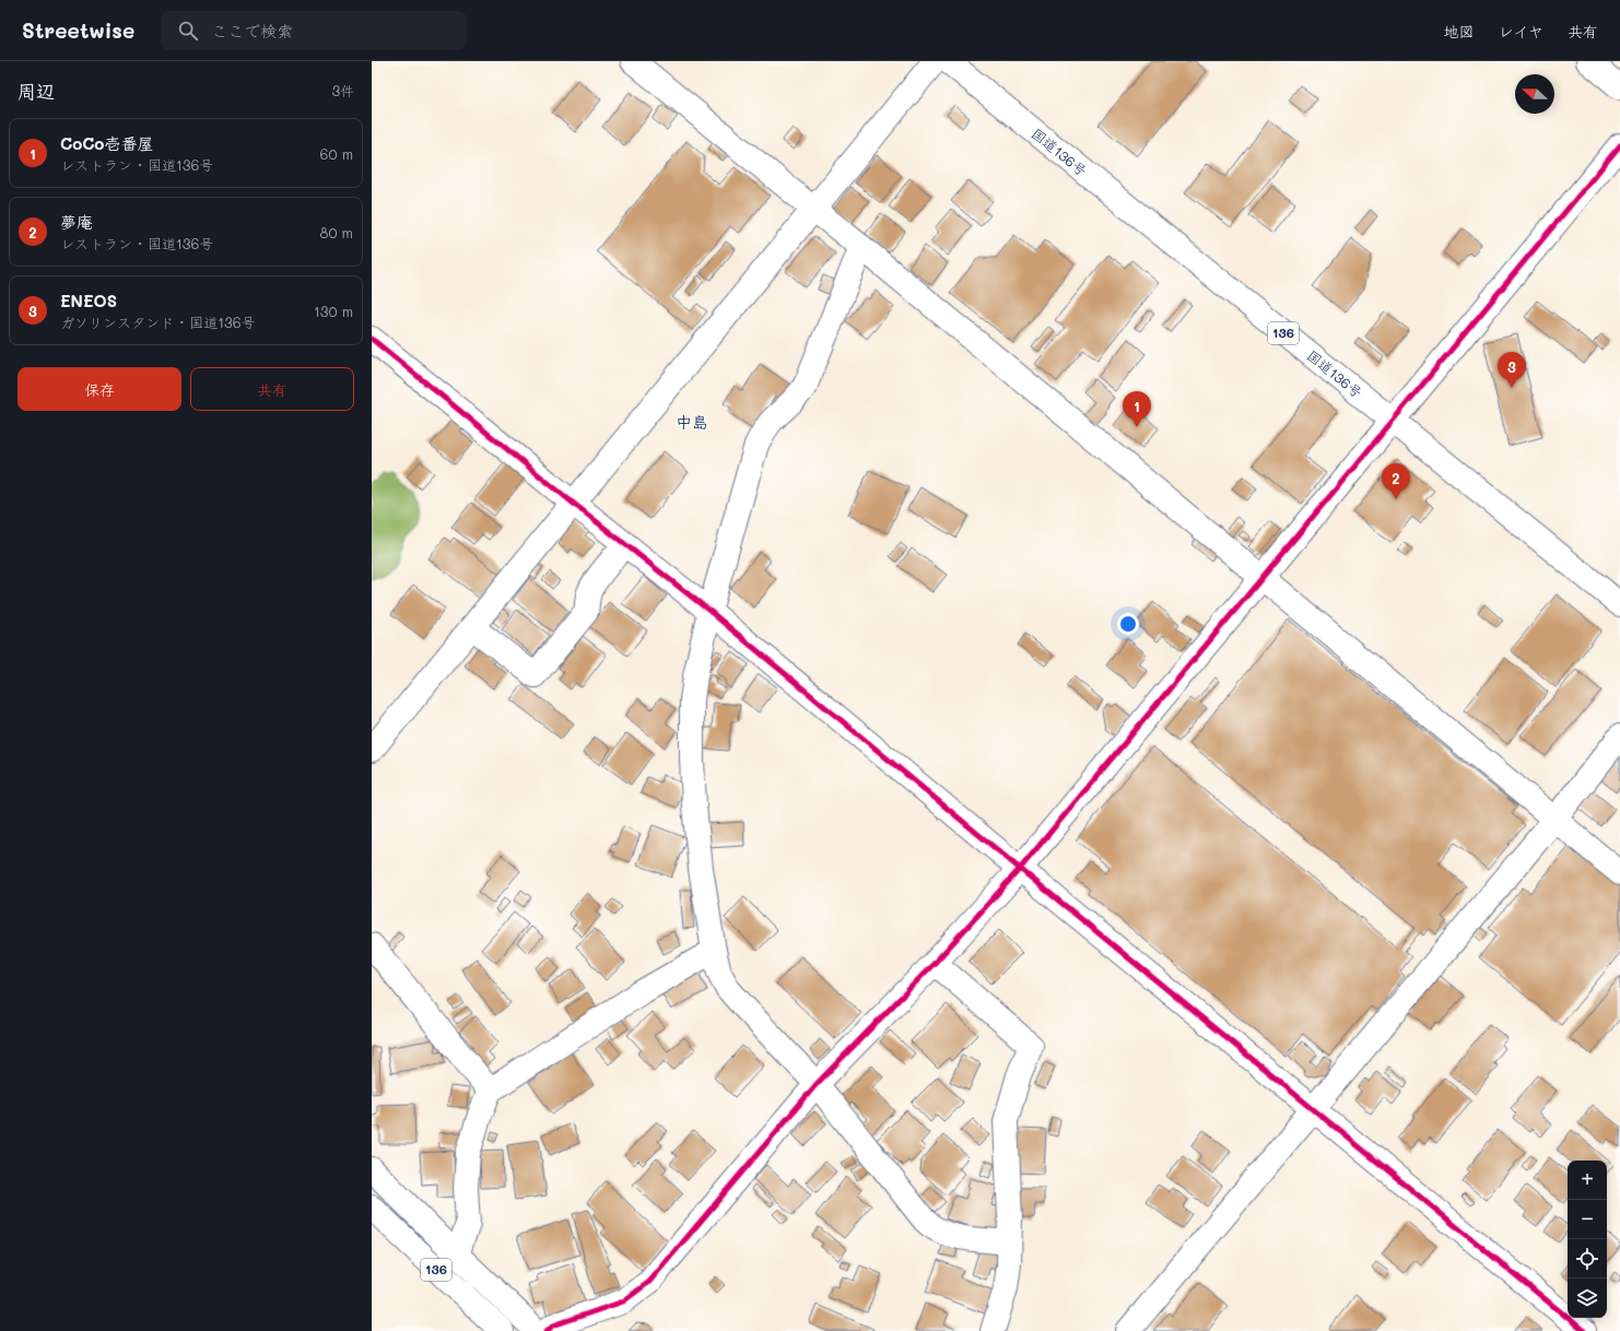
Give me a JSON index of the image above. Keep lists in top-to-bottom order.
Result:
{
  "streets": {
    "main road": ["国道136号", "136"]
  },
  "districts": ["中島"],
  "north": "left",
  "page": {
    "header": "Streetwise",
    "search": "ここで検索",
    "nav": ["地図", "レイヤ", "共有"],
    "heading": ["周辺", "3件"],
    "list": [
      {
        "mark": "1",
        "name": "CoCo壱番屋",
        "note": "レストラン · 国道136号",
        "value": "60 m"
      },
      {
        "mark": "2",
        "name": "夢庵",
        "note": "レストラン · 国道136号",
        "value": "80 m"
      },
      {
        "mark": "3",
        "name": "ENEOS",
        "note": "ガソリンスタンド · 国道136号",
        "value": "130 m"
      }
    ],
    "pins": ["3", "1", "2"],
    "buttons": ["保存", "共有"],
    "map_buttons": ["+", "−"]
  }
}
